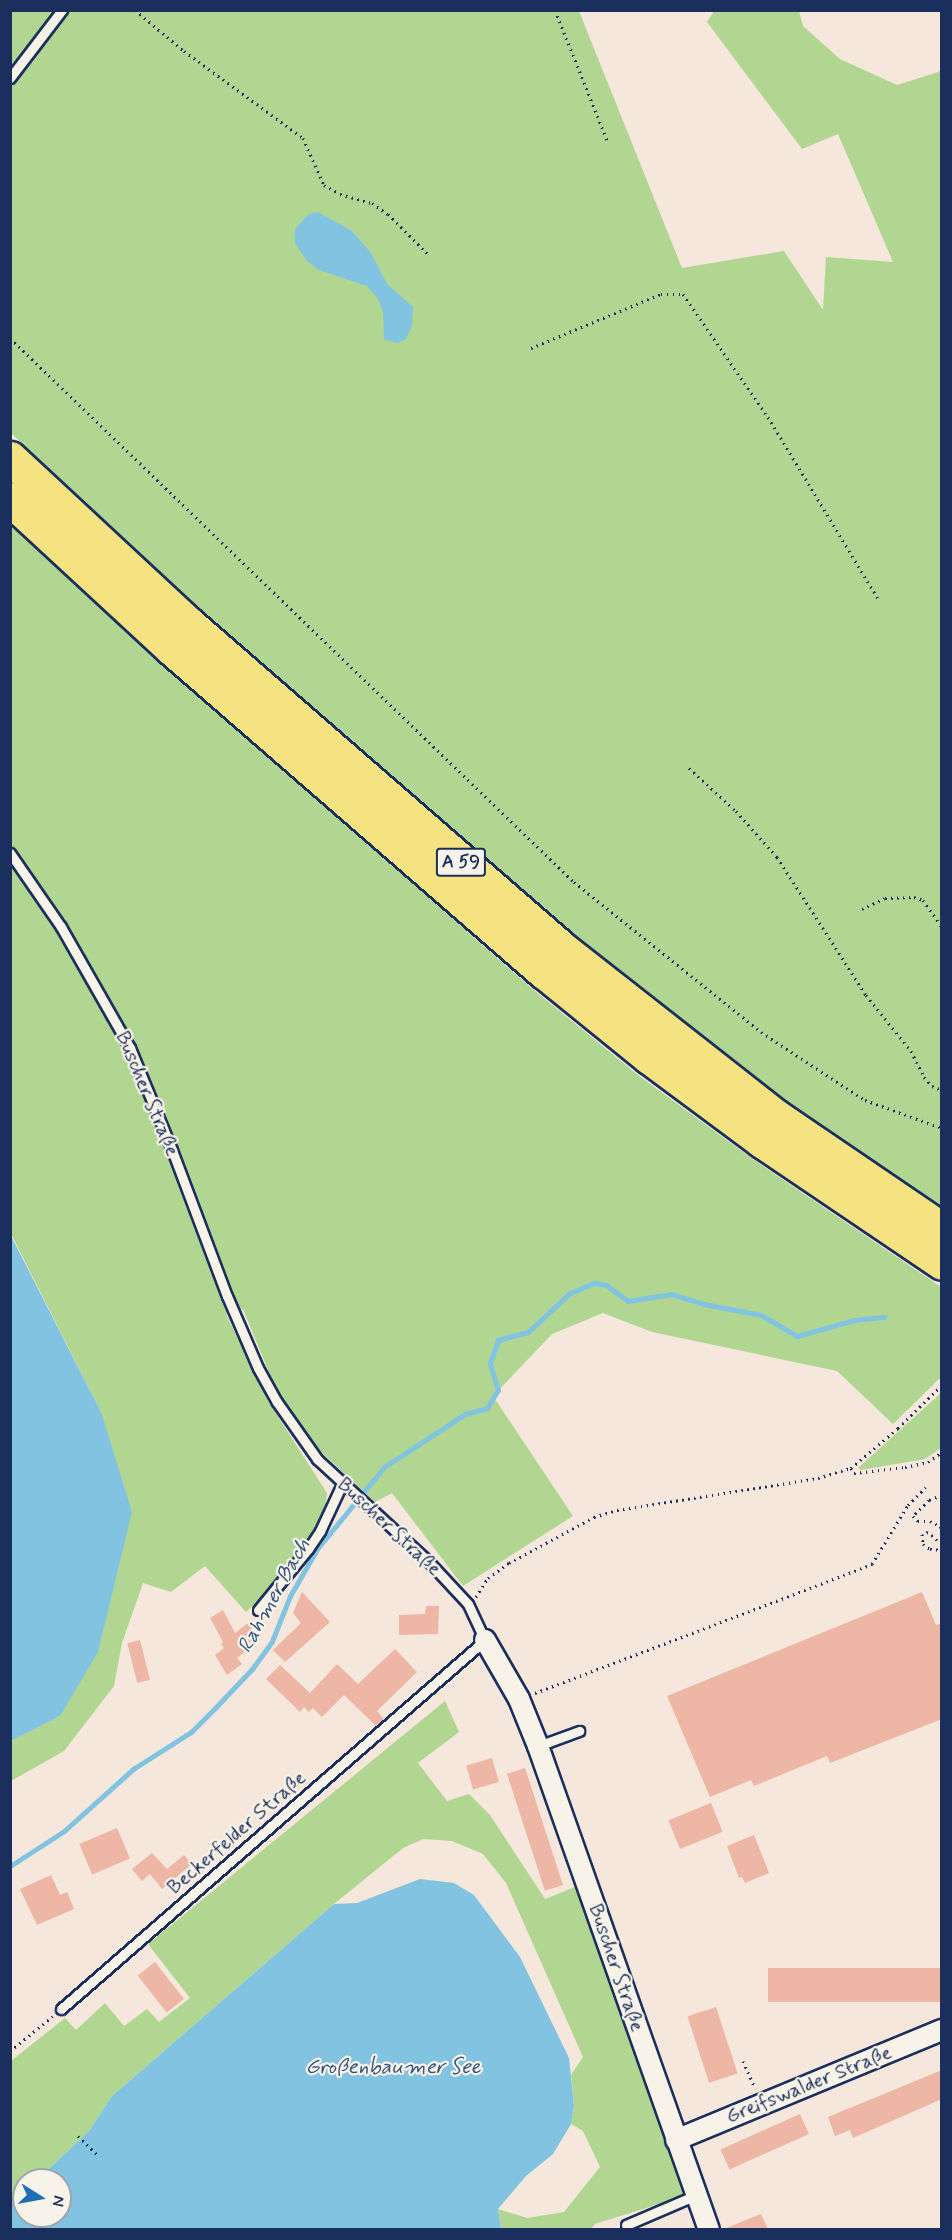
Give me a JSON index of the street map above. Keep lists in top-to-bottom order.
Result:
{
  "streets": {
    "highway": ["A 59"],
    "street": ["Buscher Straße", "Greifswalder Straße"],
    "lane": ["Beckerfelder Straße"]
  },
  "crossings": [
    ["Buscher Straße", "Beckerfelder Straße"],
    ["Buscher Straße", "Greifswalder Straße"]
  ],
  "water": ["Rahmer Bach", "Großenbaumer See"],
  "north": "right"
}
